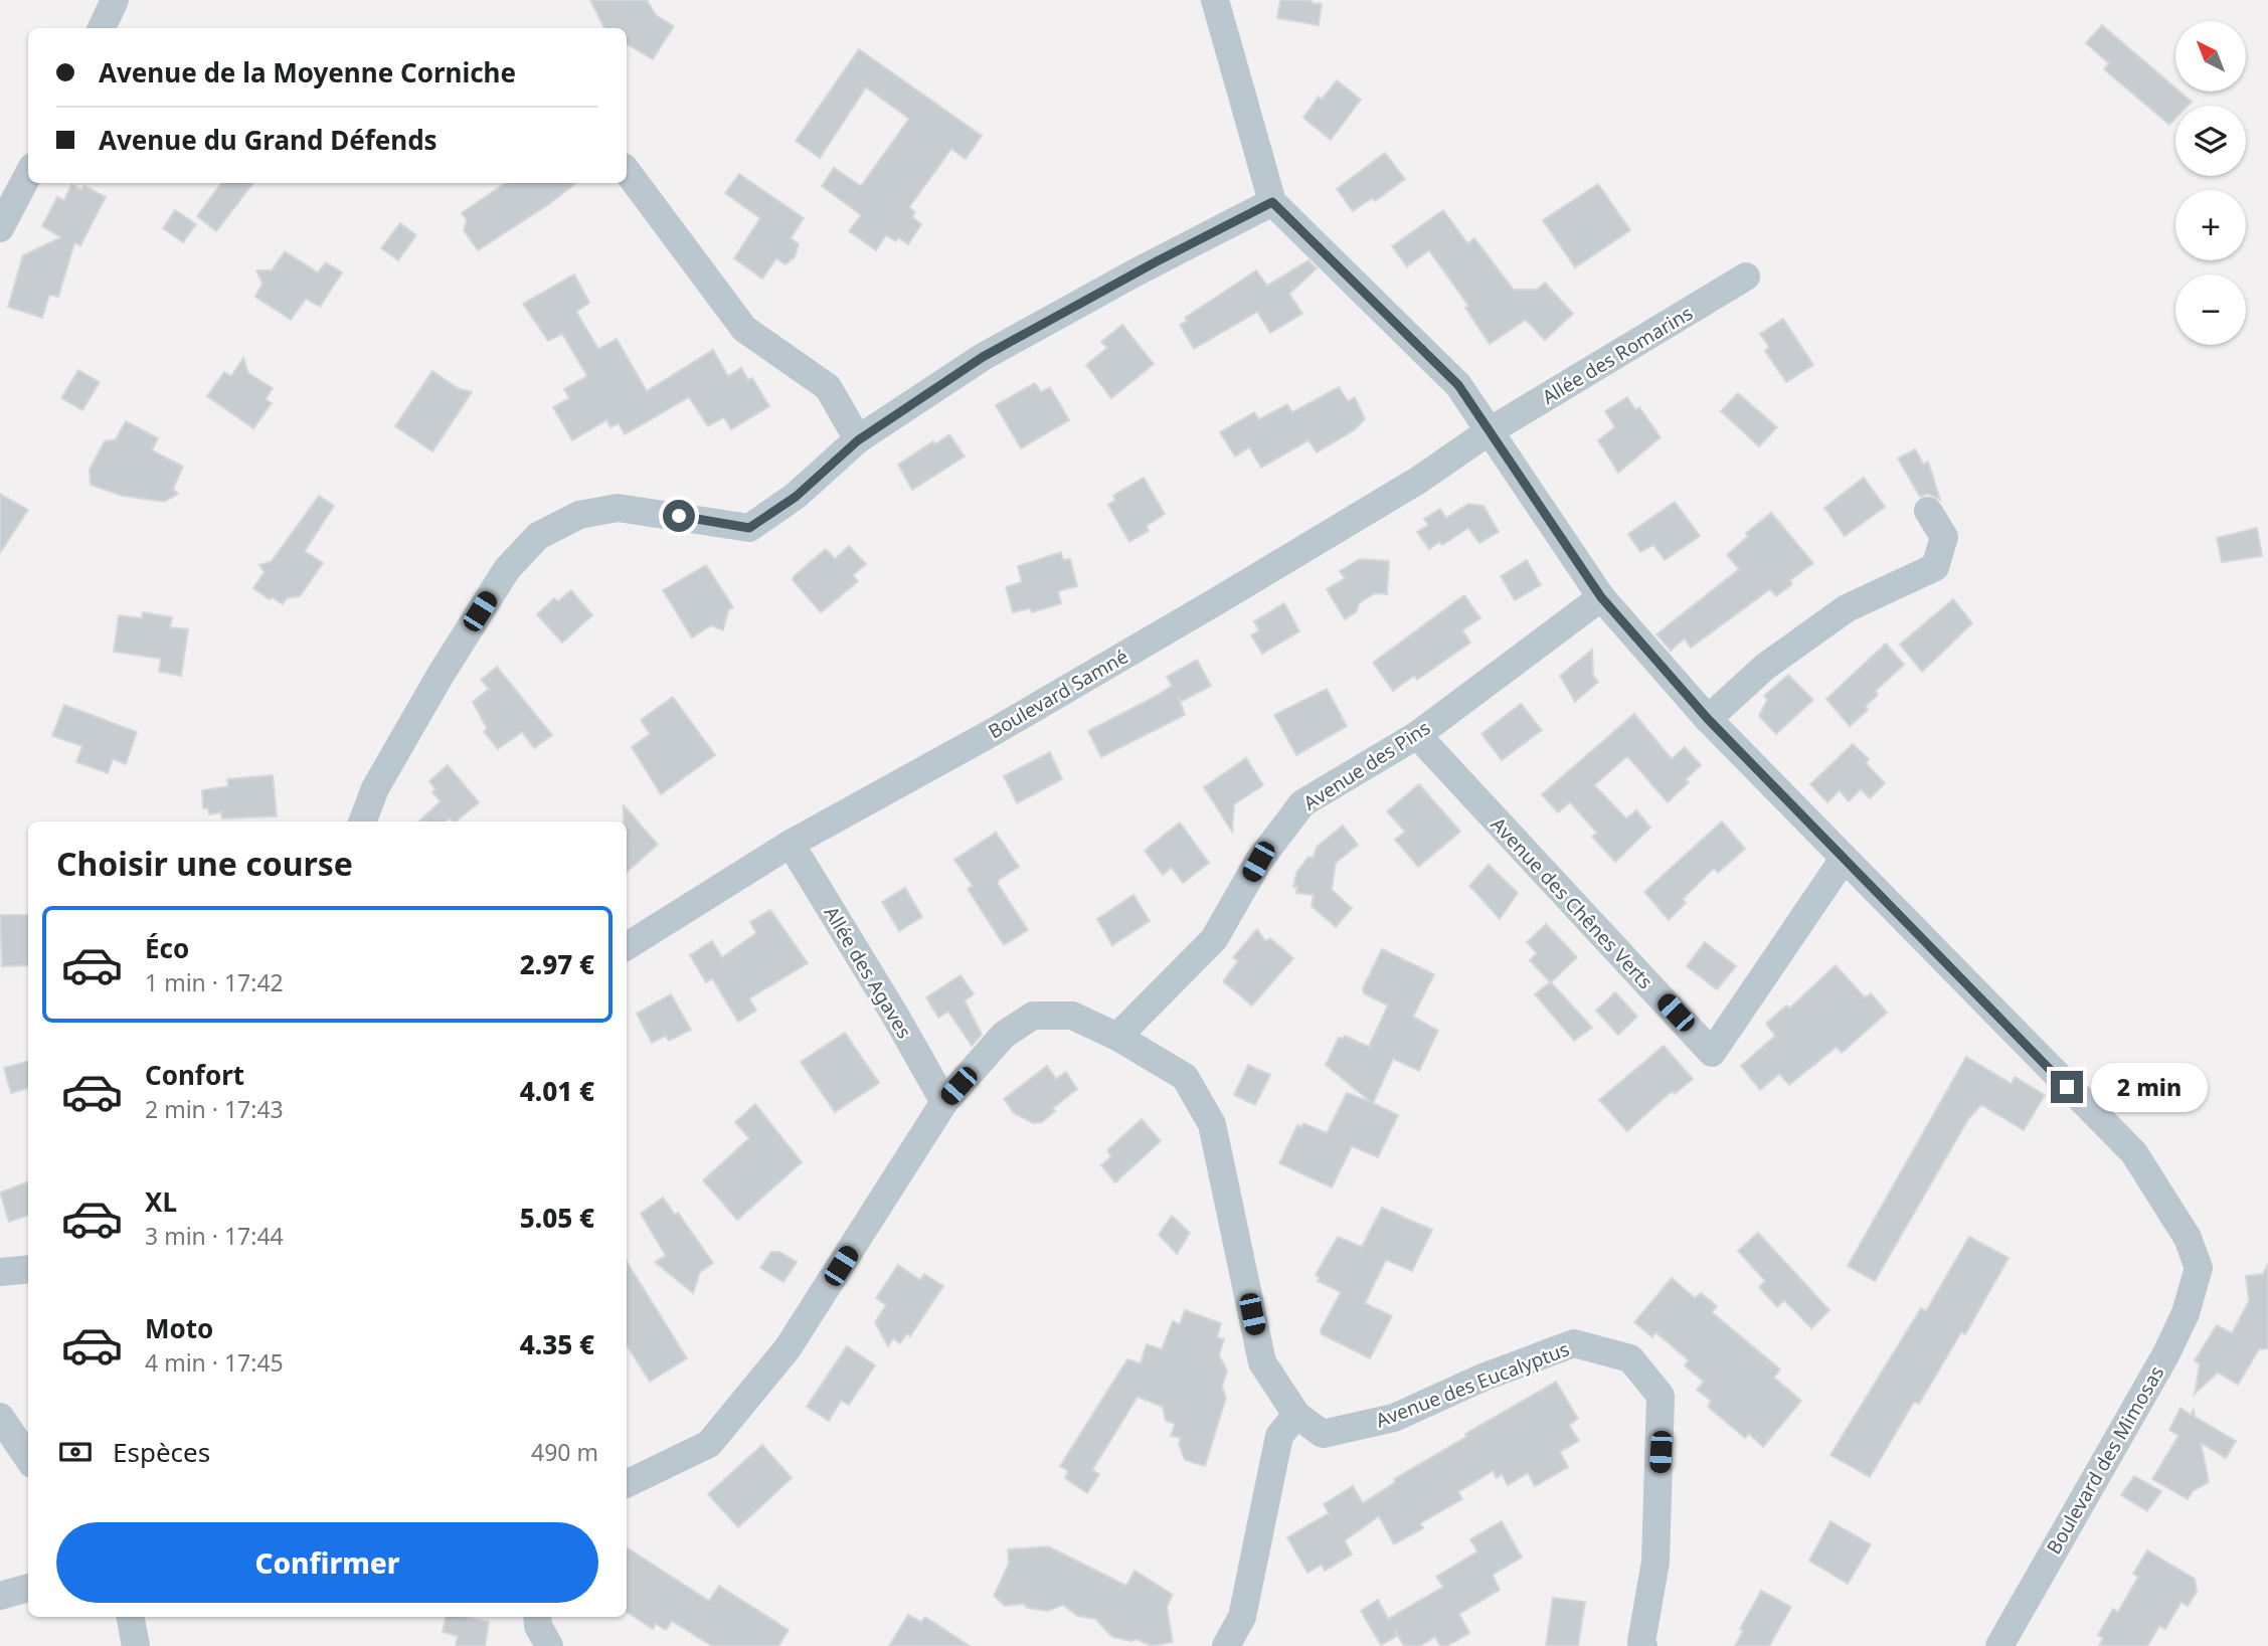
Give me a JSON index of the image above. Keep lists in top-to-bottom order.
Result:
{
  "streets": {
    "street": [
      "Allée des Romarins",
      "Boulevard Samné",
      "Avenue des Pins",
      "Avenue des Chênes Verts",
      "Allée des Agaves",
      "Avenue des Eucalyptus",
      "Boulevard des Mimosas"
    ]
  },
  "crossings": [
    ["Allée des Romarins", "Boulevard Samné"],
    ["Boulevard Samné", "Allée des Agaves"],
    ["Avenue des Pins", "Avenue des Chênes Verts"],
    ["Avenue des Pins", "Avenue des Eucalyptus"],
    ["Avenue des Chênes Verts", "Boulevard des Mimosas"],
    ["Allée des Agaves", "Avenue des Eucalyptus"]
  ],
  "north": "top left",
  "page": {
    "map_buttons": ["+", "−"],
    "banner": ["Avenue de la Moyenne Corniche", "Avenue du Grand Défends"],
    "heading": "Choisir une course",
    "list": [
      {
        "name": "Éco",
        "note": "1 min · 17:42",
        "value": "2.97 €"
      },
      {
        "name": "Confort",
        "note": "2 min · 17:43",
        "value": "4.01 €"
      },
      {
        "name": "XL",
        "note": "3 min · 17:44",
        "value": "5.05 €"
      },
      {
        "name": "Moto",
        "note": "4 min · 17:45",
        "value": "4.35 €"
      }
    ],
    "bubble": "2 min",
    "pay": ["Espèces", "490 m"],
    "buttons": "Confirmer"
  }
}
